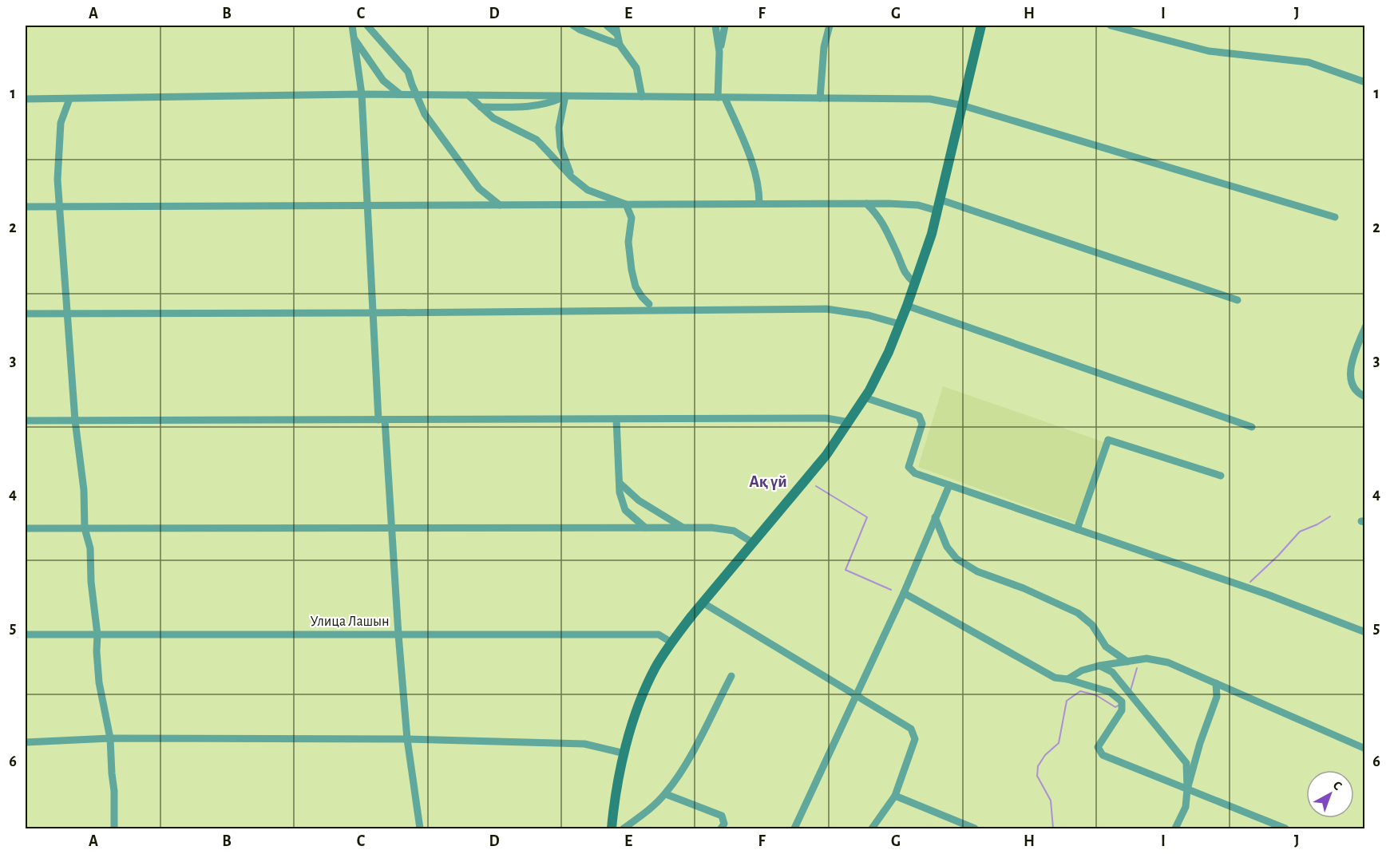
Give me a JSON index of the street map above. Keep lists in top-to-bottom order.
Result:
{
  "streets": {
    "street": ["Улица Лашын"]
  },
  "districts": ["Ақ үй"],
  "north": "top right",
  "grid": {
    "columns": [
      "A",
      "B",
      "C",
      "D",
      "E",
      "F",
      "G",
      "H",
      "I",
      "J"
    ],
    "rows": [
      "1",
      "2",
      "3",
      "4",
      "5",
      "6"
    ]
  }
}
